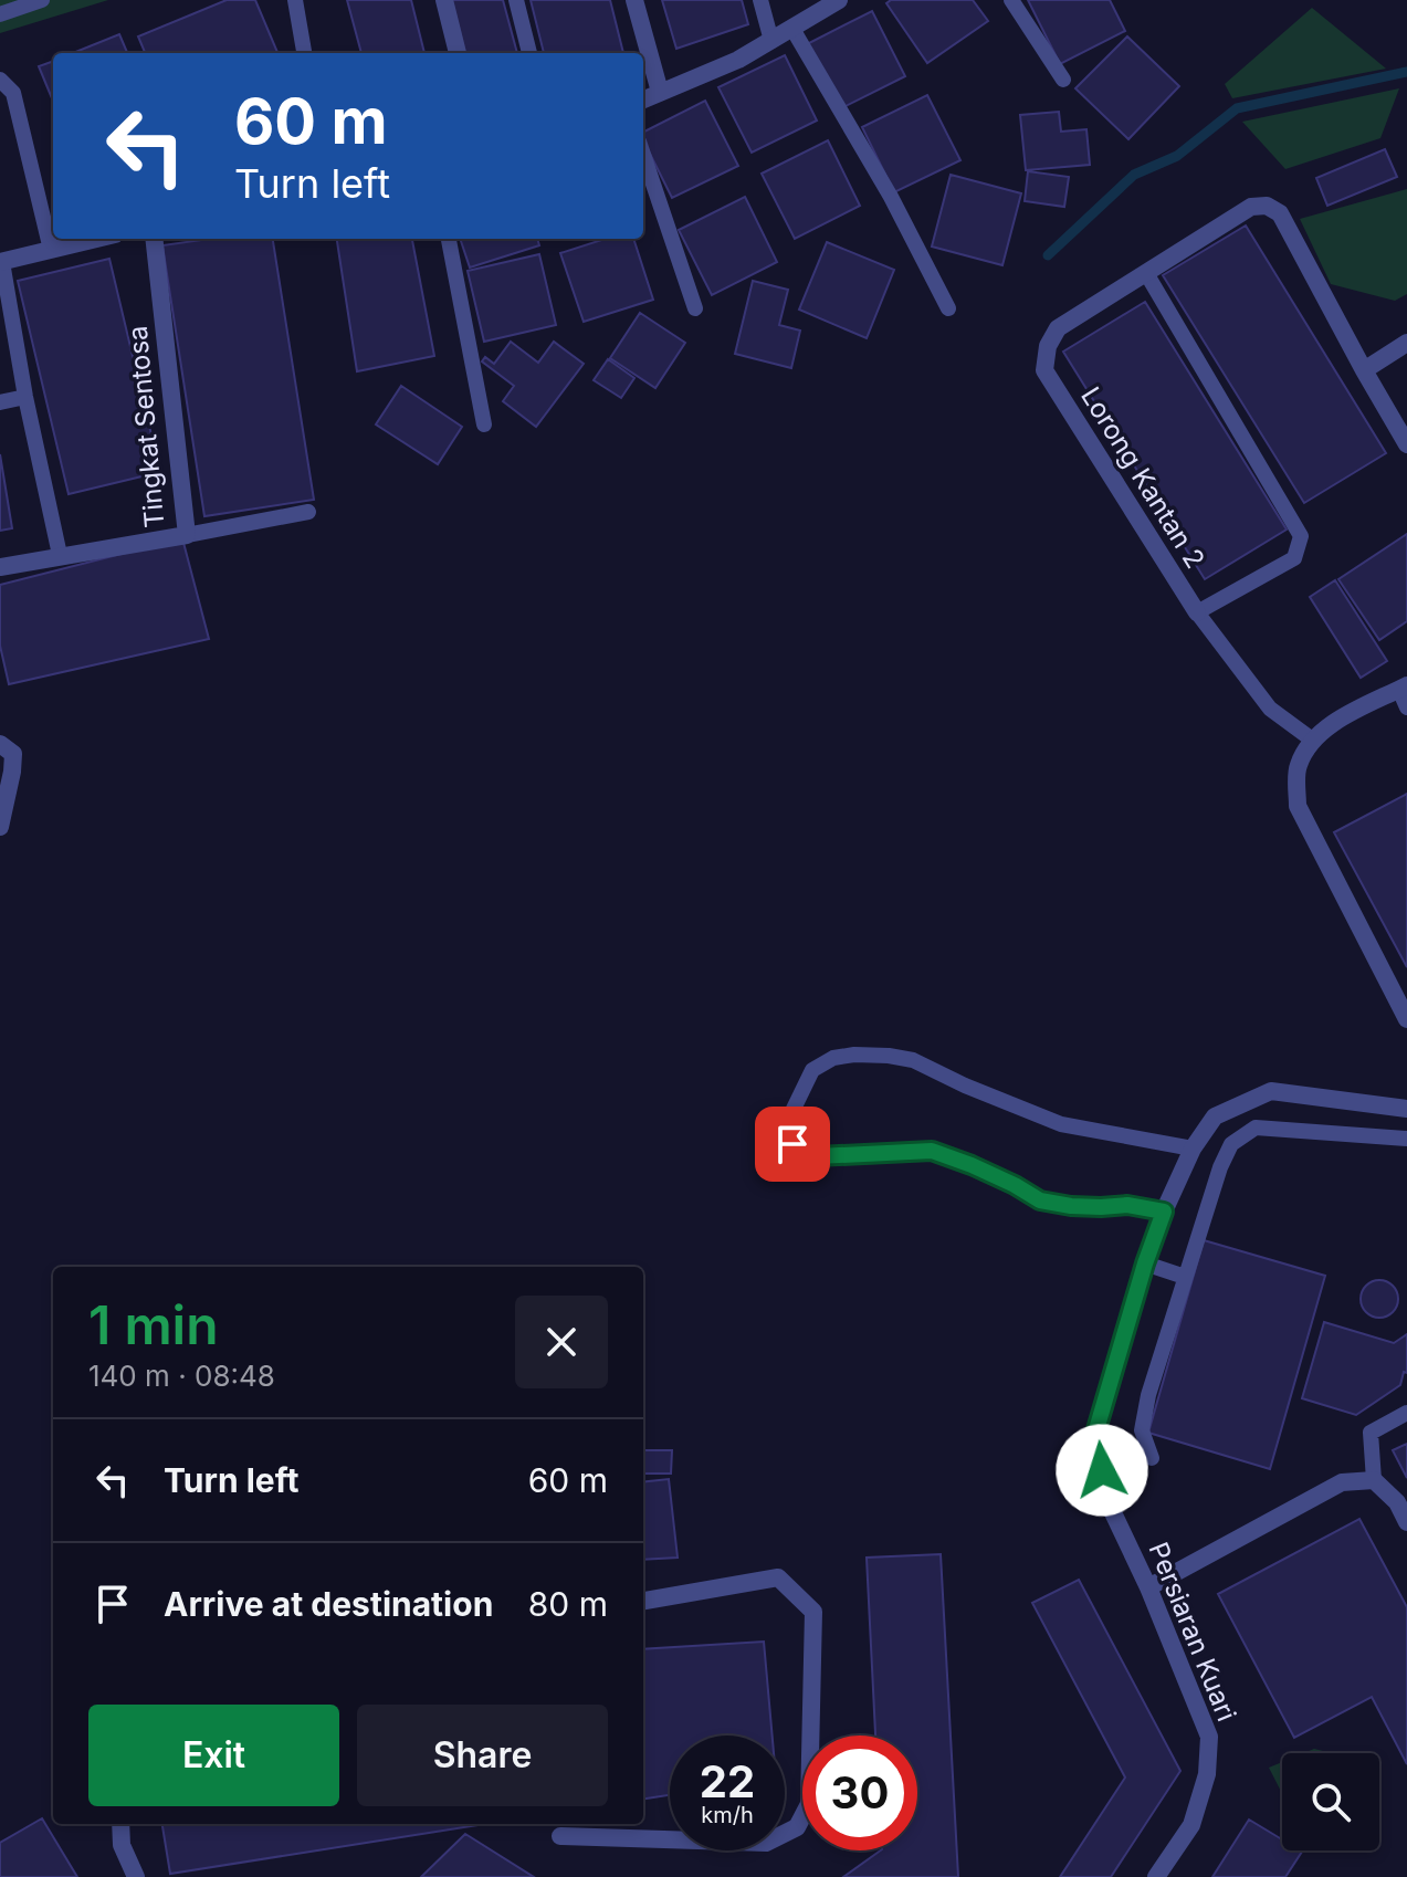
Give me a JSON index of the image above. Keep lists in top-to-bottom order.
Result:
{
  "streets": {
    "street": ["Tingkat Sentosa", "Lorong Kantan 2", "Persiaran Kuari"]
  },
  "page": {
    "turn": ["60 m", "Turn left"],
    "heading": ["1 min", "140 m · 08:48"],
    "list": [
      {
        "name": "Turn left",
        "value": "60 m"
      },
      {
        "name": "Arrive at destination",
        "value": "80 m"
      }
    ],
    "buttons": ["Exit", "Share"],
    "speed": "22 km/h",
    "limit": "30"
  }
}
